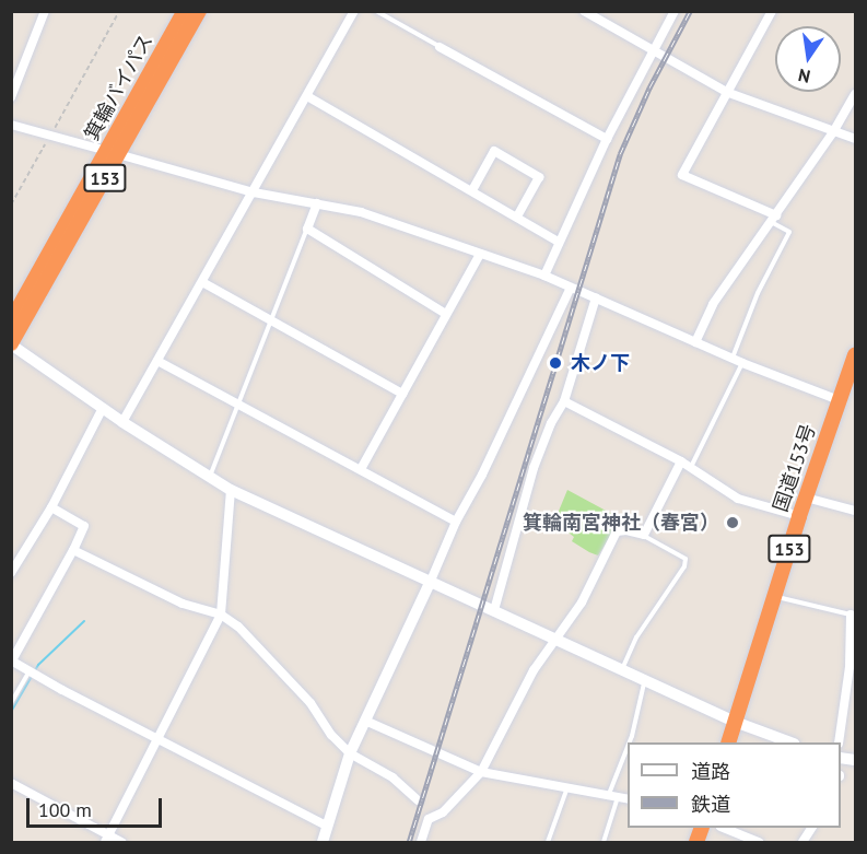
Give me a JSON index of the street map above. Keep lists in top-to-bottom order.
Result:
{
  "streets": {
    "highway": ["箕輪バイパス", "153", "国道153号"]
  },
  "places": ["木ノ下", "箕輪南宮神社（春宮）"],
  "legend": ["道路", "鉄道"],
  "scale_bar": "100 m",
  "north": "bottom"
}
